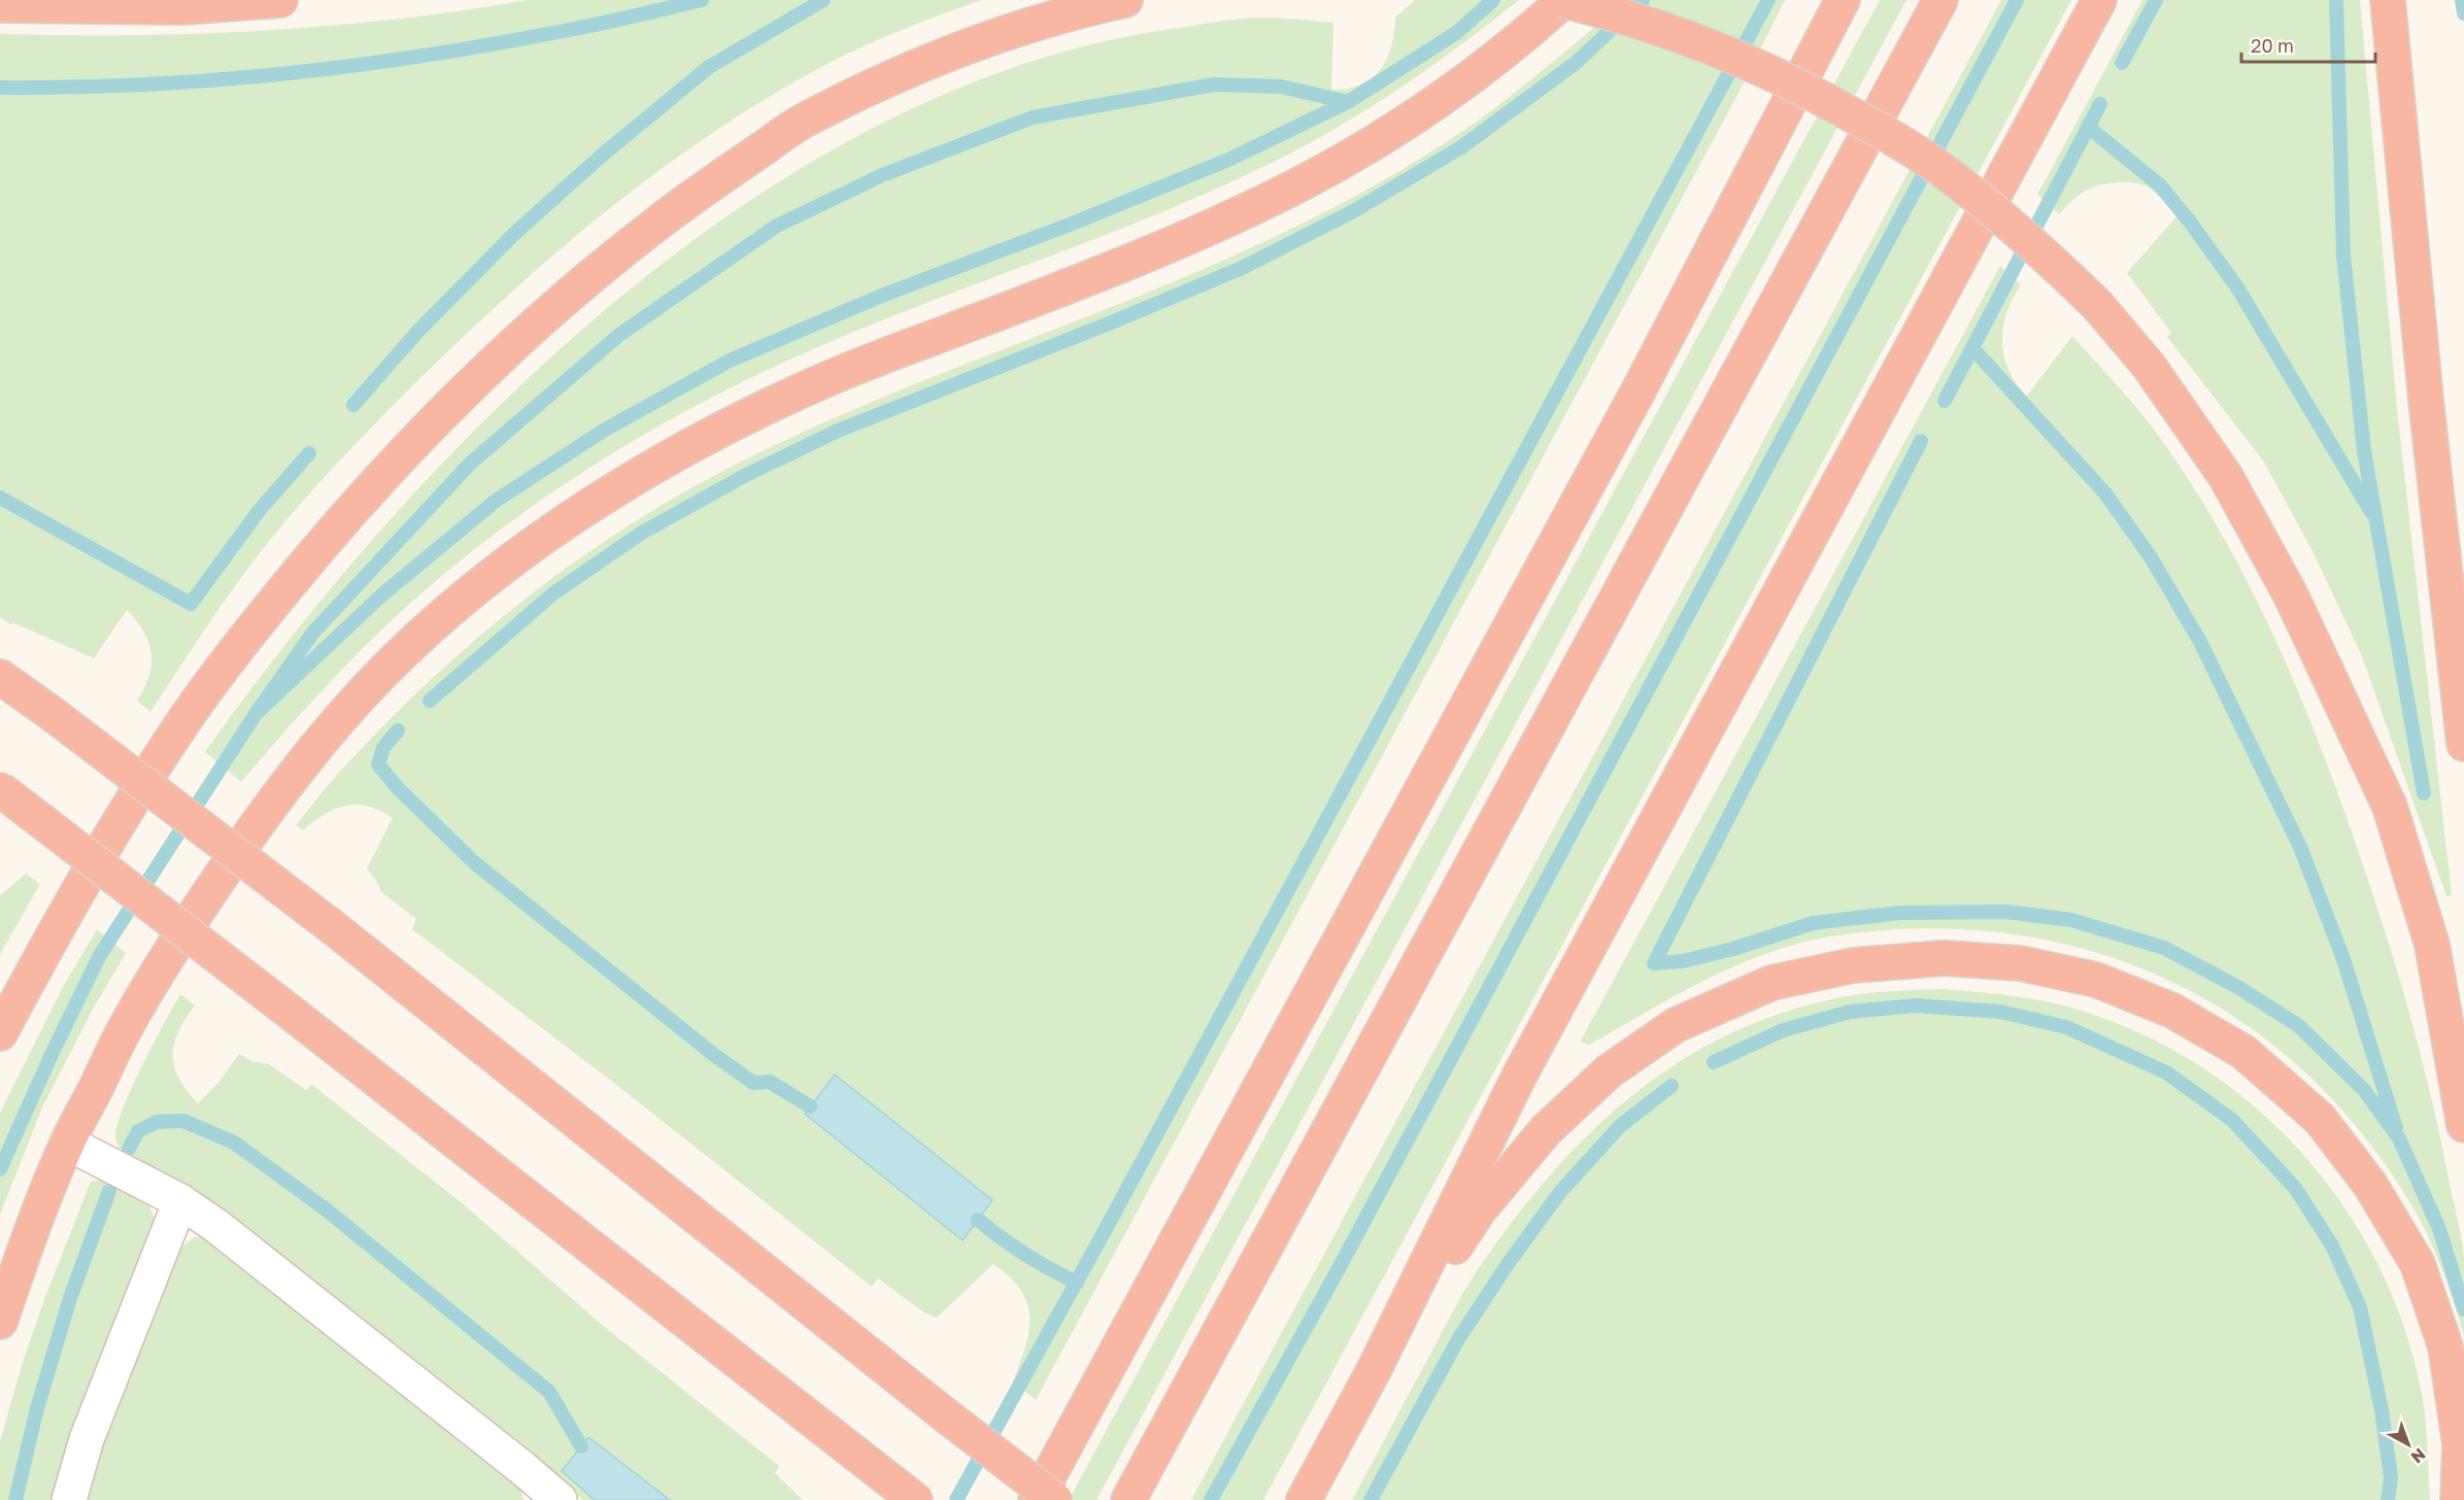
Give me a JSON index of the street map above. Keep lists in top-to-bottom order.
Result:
{
  "scale_bar": "20 m",
  "north": "bottom right"
}
